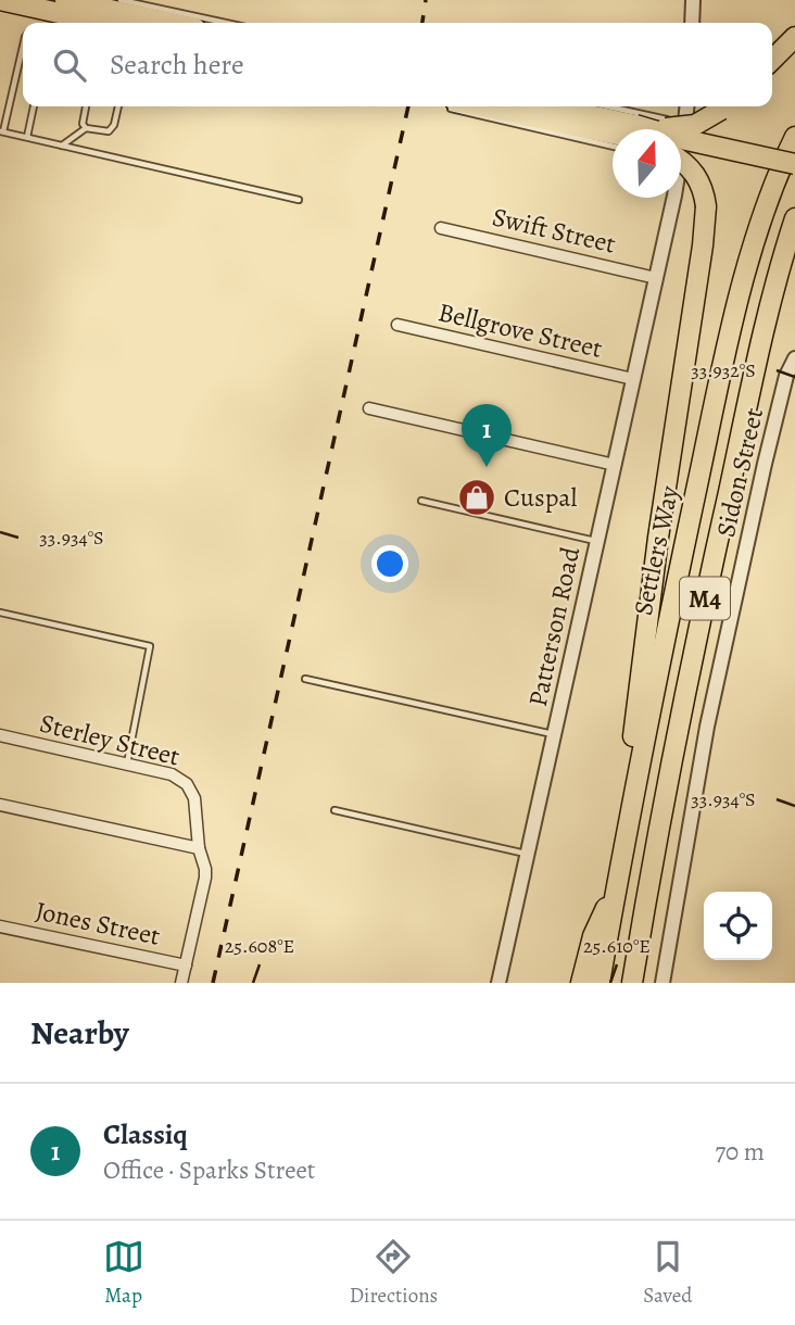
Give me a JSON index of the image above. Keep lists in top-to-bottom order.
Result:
{
  "streets": {
    "highway": ["Settlers Way", "M4"],
    "street": [
      "Swift Street",
      "Bellgrove Street",
      "Sidon Street",
      "Patterson Road",
      "Sterley Street",
      "Jones Street"
    ]
  },
  "crossings": [
    ["Swift Street", "Patterson Road"],
    ["Bellgrove Street", "Patterson Road"],
    ["Sterley Street", "Jones Street"]
  ],
  "places": {
    "shop": ["Cuspal"]
  },
  "north": "top",
  "page": {
    "search": "Search here",
    "pins": "1",
    "heading": "Nearby",
    "list": [
      {
        "mark": "1",
        "name": "Classiq",
        "note": "Office · Sparks Street",
        "value": "70 m"
      }
    ],
    "nav": ["Map", "Directions", "Saved"]
  },
  "coordinates": [
    "33.932°S",
    "33.934°S",
    "25.608°E",
    "25.610°E"
  ]
}
